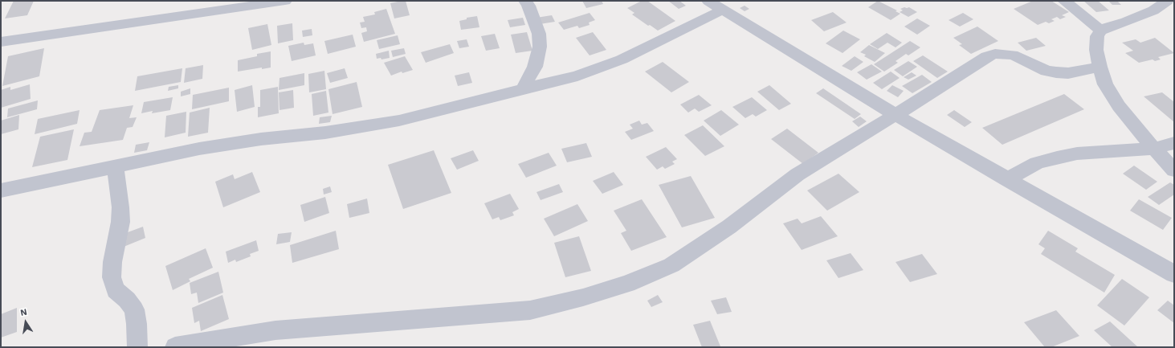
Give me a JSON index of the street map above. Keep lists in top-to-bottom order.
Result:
{
  "north": "top"
}
